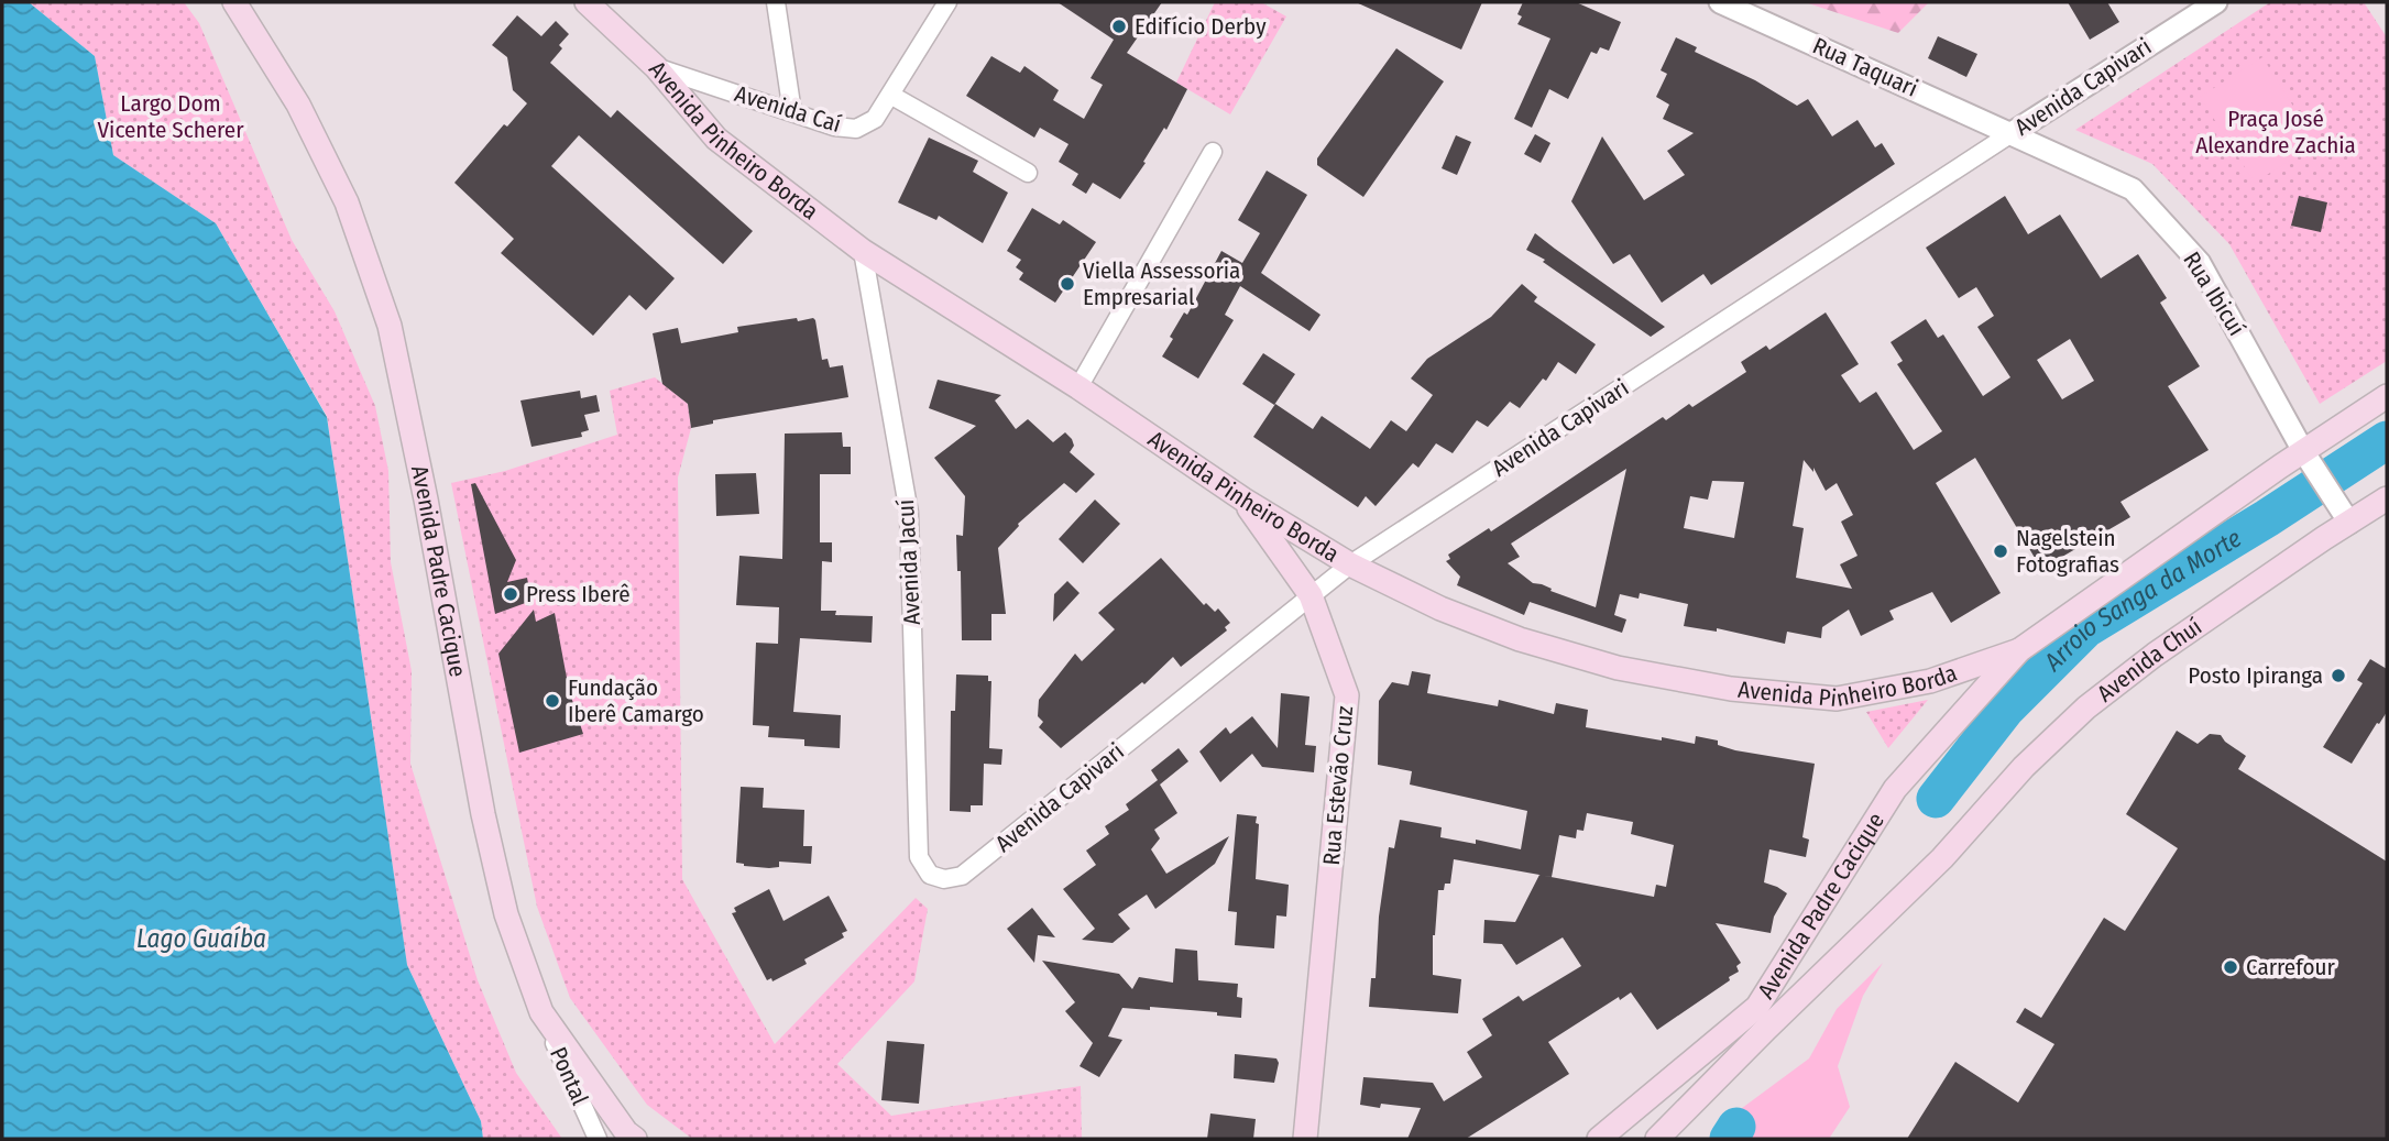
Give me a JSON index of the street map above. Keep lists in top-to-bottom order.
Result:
{
  "streets": {
    "main road": [
      "Avenida Pinheiro Borda",
      "Avenida Padre Cacique",
      "Avenida Chuí",
      "Rua Estevão Cruz"
    ],
    "street": [
      "Rua Taquari",
      "Avenida Capivari",
      "Avenida Caí",
      "Rua Ibicuí",
      "Avenida Jacuí",
      "Pontal"
    ]
  },
  "crossings": [
    ["Rua Taquari", "Avenida Capivari"],
    ["Rua Taquari", "Rua Ibicuí"],
    ["Avenida Capivari", "Avenida Pinheiro Borda"],
    ["Avenida Capivari", "Rua Ibicuí"],
    ["Avenida Capivari", "Avenida Jacuí"],
    ["Avenida Capivari", "Rua Estevão Cruz"],
    ["Avenida Caí", "Avenida Pinheiro Borda"],
    ["Avenida Pinheiro Borda", "Avenida Jacuí"],
    ["Avenida Pinheiro Borda", "Avenida Padre Cacique"],
    ["Avenida Pinheiro Borda", "Rua Estevão Cruz"],
    ["Rua Ibicuí", "Avenida Chuí"],
    ["Avenida Padre Cacique", "Avenida Chuí"],
    ["Avenida Padre Cacique", "Pontal"]
  ],
  "water": ["Arroio Sanga da Morte", "Lago Guaíba"],
  "parks": ["Largo Dom Vicente Scherer", "Praça José Alexandre Zachia"],
  "places": [
    "Edifício Derby",
    "Viella Assessoria Empresarial",
    "Nagelstein Fotografias",
    "Press Iberê",
    "Posto Ipiranga",
    "Fundação Iberê Camargo",
    "Carrefour"
  ]
}
